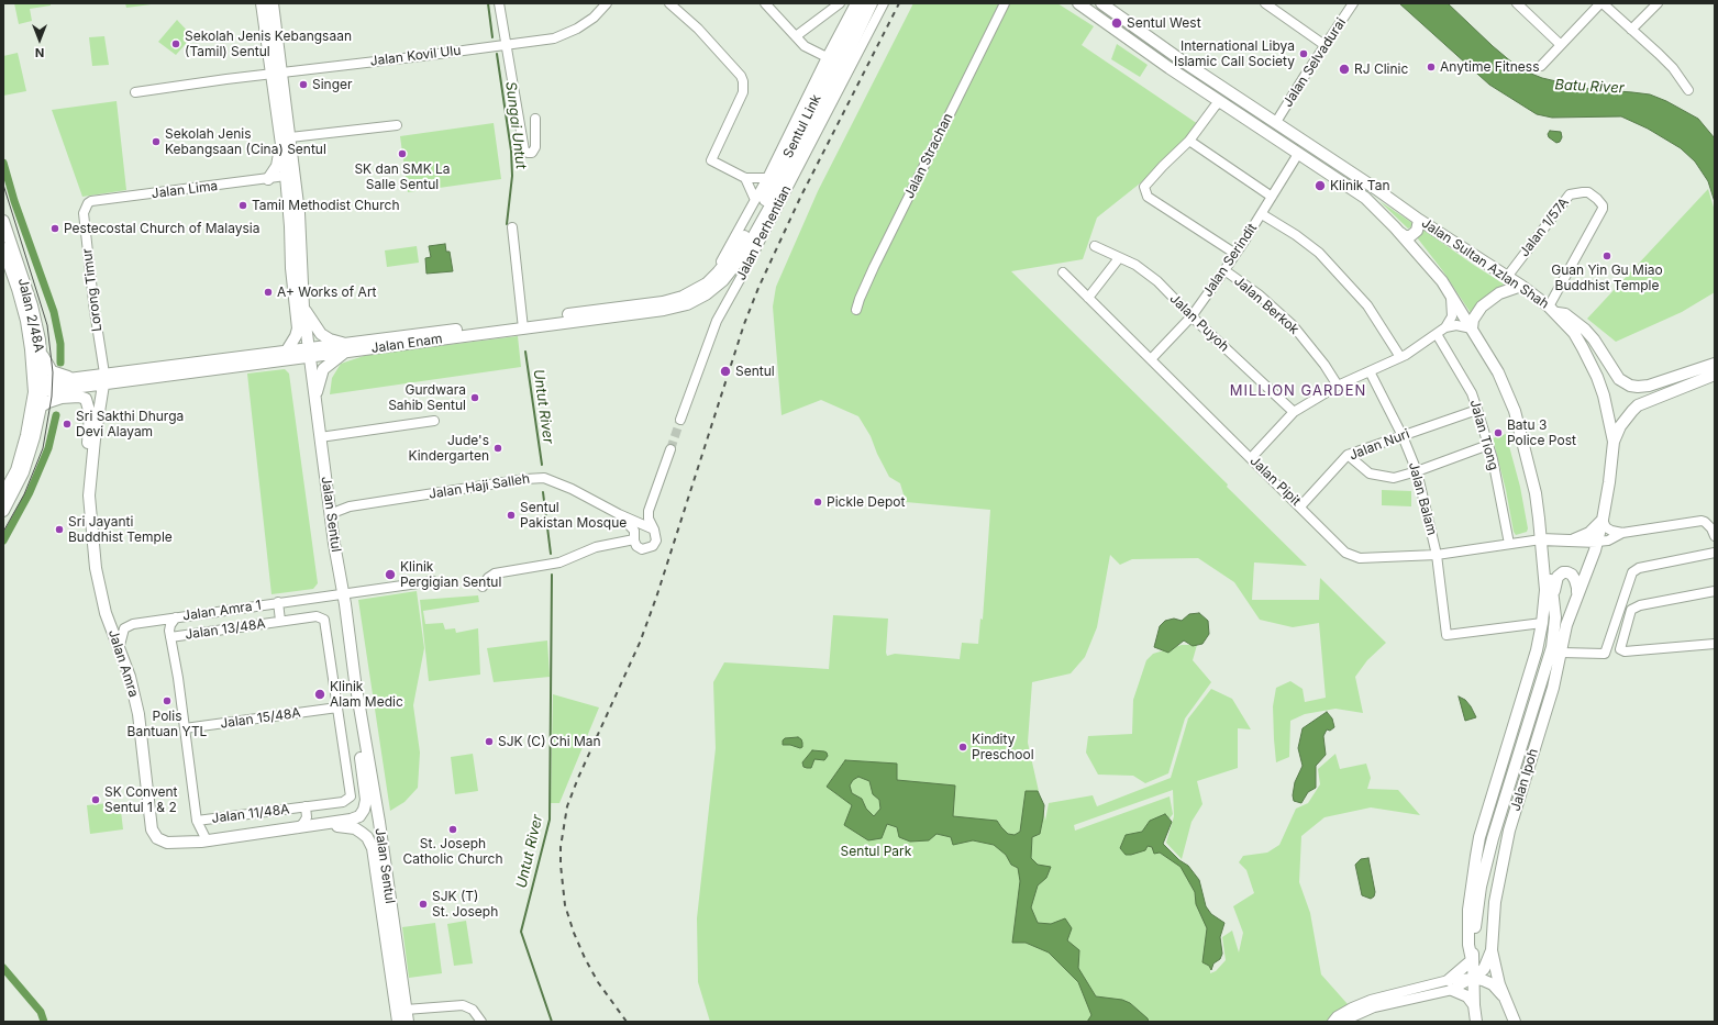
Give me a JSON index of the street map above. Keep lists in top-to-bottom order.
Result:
{
  "streets": {
    "main road": [
      "Sentul Link",
      "Jalan Sultan Azlan Shah",
      "Jalan 2/48A",
      "Jalan Enam",
      "Jalan Sentul",
      "Jalan Amra",
      "Jalan Ipoh"
    ],
    "street": [
      "Jalan Kovil Ulu",
      "Jalan Selvadurai",
      "Jalan Strachan",
      "Jalan Lima",
      "Jalan 1/57A",
      "Jalan Perhentian",
      "Jalan Serindit",
      "Lorong Timur",
      "Jalan Berkok",
      "Jalan Puyoh",
      "Jalan Tiong",
      "Jalan Nuri",
      "Jalan Pipit",
      "Jalan Haji Salleh",
      "Jalan Balam",
      "Jalan Amra 1",
      "Jalan 13/48A",
      "Jalan 15/48A",
      "Jalan 11/48A"
    ]
  },
  "crossings": [
    ["Jalan Kovil Ulu", "Jalan Sentul"],
    ["Jalan Selvadurai", "Jalan Sultan Azlan Shah"],
    ["Sentul Link", "Jalan Perhentian"],
    ["Sentul Link", "Jalan Enam"],
    ["Jalan Lima", "Lorong Timur"],
    ["Jalan Lima", "Jalan Sentul"],
    ["Jalan 1/57A", "Jalan Sultan Azlan Shah"],
    ["Jalan Perhentian", "Jalan Enam"],
    ["Jalan Serindit", "Jalan Sultan Azlan Shah"],
    ["Jalan Serindit", "Jalan Berkok"],
    ["Jalan Serindit", "Jalan Puyoh"],
    ["Jalan Serindit", "Jalan Pipit"],
    ["Jalan Sultan Azlan Shah", "Jalan Pipit"],
    ["Jalan Sultan Azlan Shah", "Jalan Ipoh"],
    ["Lorong Timur", "Jalan Enam"],
    ["Lorong Timur", "Jalan Amra"],
    ["Jalan 2/48A", "Jalan Enam"],
    ["Jalan Enam", "Jalan Sentul"],
    ["Jalan Enam", "Jalan Amra"],
    ["Jalan Tiong", "Jalan Nuri"],
    ["Jalan Tiong", "Jalan Pipit"],
    ["Jalan Nuri", "Jalan Pipit"],
    ["Jalan Nuri", "Jalan Balam"],
    ["Jalan Pipit", "Jalan Balam"],
    ["Jalan Pipit", "Jalan Ipoh"],
    ["Jalan Haji Salleh", "Jalan Sentul"],
    ["Jalan Sentul", "Jalan Amra 1"],
    ["Jalan Sentul", "Jalan Amra"],
    ["Jalan Amra 1", "Jalan Amra"],
    ["Jalan 13/48A", "Jalan 15/48A"],
    ["Jalan 13/48A", "Jalan 11/48A"],
    ["Jalan 15/48A", "Jalan 11/48A"]
  ],
  "districts": ["MILLION GARDEN"],
  "water": ["Batu River", "Sungai Untut", "Untut River"],
  "parks": ["Sentul Park"],
  "places": [
    "Sentul West",
    "Sekolah Jenis Kebangsaan (Tamil) Sentul",
    "International Libya Islamic Call Society",
    "Anytime Fitness",
    "RJ Clinic",
    "Singer",
    "Sekolah Jenis Kebangsaan (Cina) Sentul",
    "SK dan SMK La Salle Sentul",
    "Klinik Tan",
    "Tamil Methodist Church",
    "Pestecostal Church of Malaysia",
    "Guan Yin Gu Miao Buddhist Temple",
    "A+ Works of Art",
    "Sentul",
    "Gurdwara Sahib Sentul",
    "Sri Sakthi Dhurga Devi Alayam",
    "Batu 3 Police Post",
    "Jude's Kindergarten",
    "Pickle Depot",
    "Sentul Pakistan Mosque",
    "Sri Jayanti Buddhist Temple",
    "Klinik Pergigian Sentul",
    "Klinik Alam Medic",
    "Polis Bantuan YTL",
    "SJK (C) Chi Man",
    "Kindity Preschool",
    "SK Convent Sentul 1 & 2",
    "St. Joseph Catholic Church",
    "SJK (T) St. Joseph"
  ],
  "north": "bottom"
}
